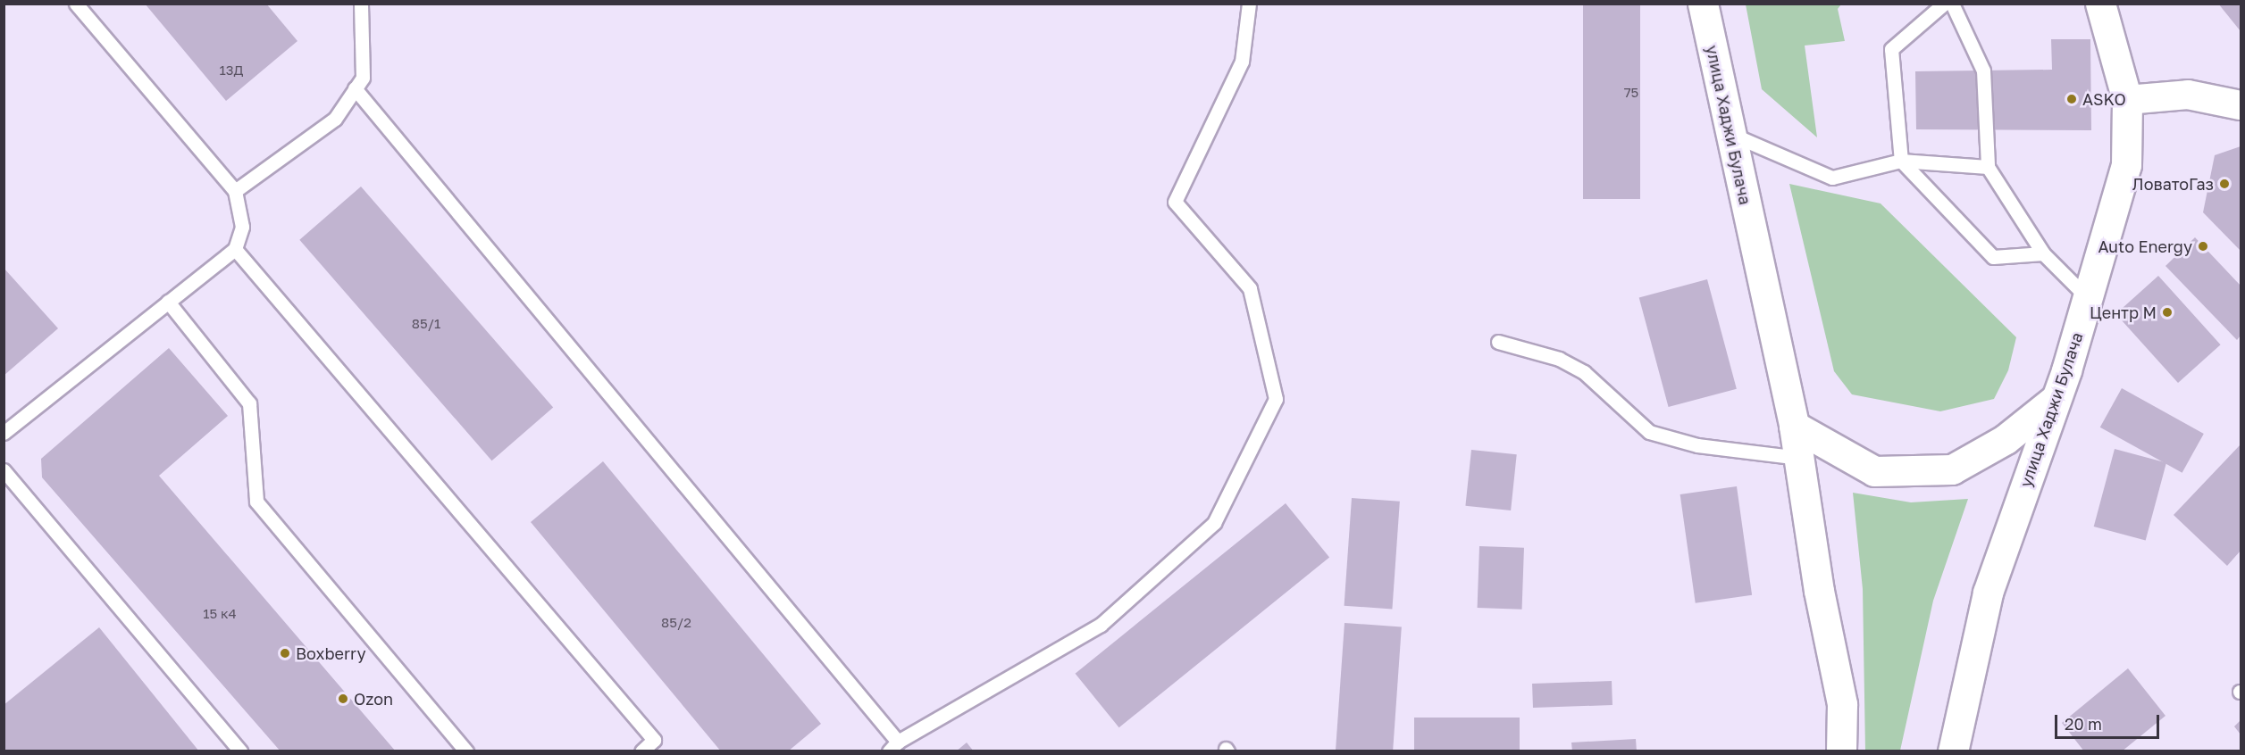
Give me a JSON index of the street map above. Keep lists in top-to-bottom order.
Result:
{
  "streets": {
    "main road": ["улица Хаджи Булача"]
  },
  "places": [
    "ASKO",
    "ЛоватоГаз",
    "Auto Energy",
    "Центр М",
    "Boxberry",
    "Ozon"
  ],
  "house_numbers": [
    "13Д",
    "75",
    "85/1",
    "15 к4",
    "85/2"
  ],
  "scale_bar": "20 m"
}
